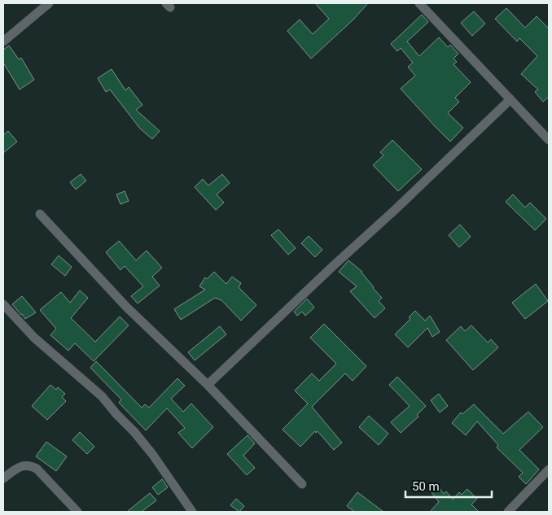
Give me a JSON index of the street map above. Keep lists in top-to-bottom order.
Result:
{
  "scale_bar": "50 m"
}
